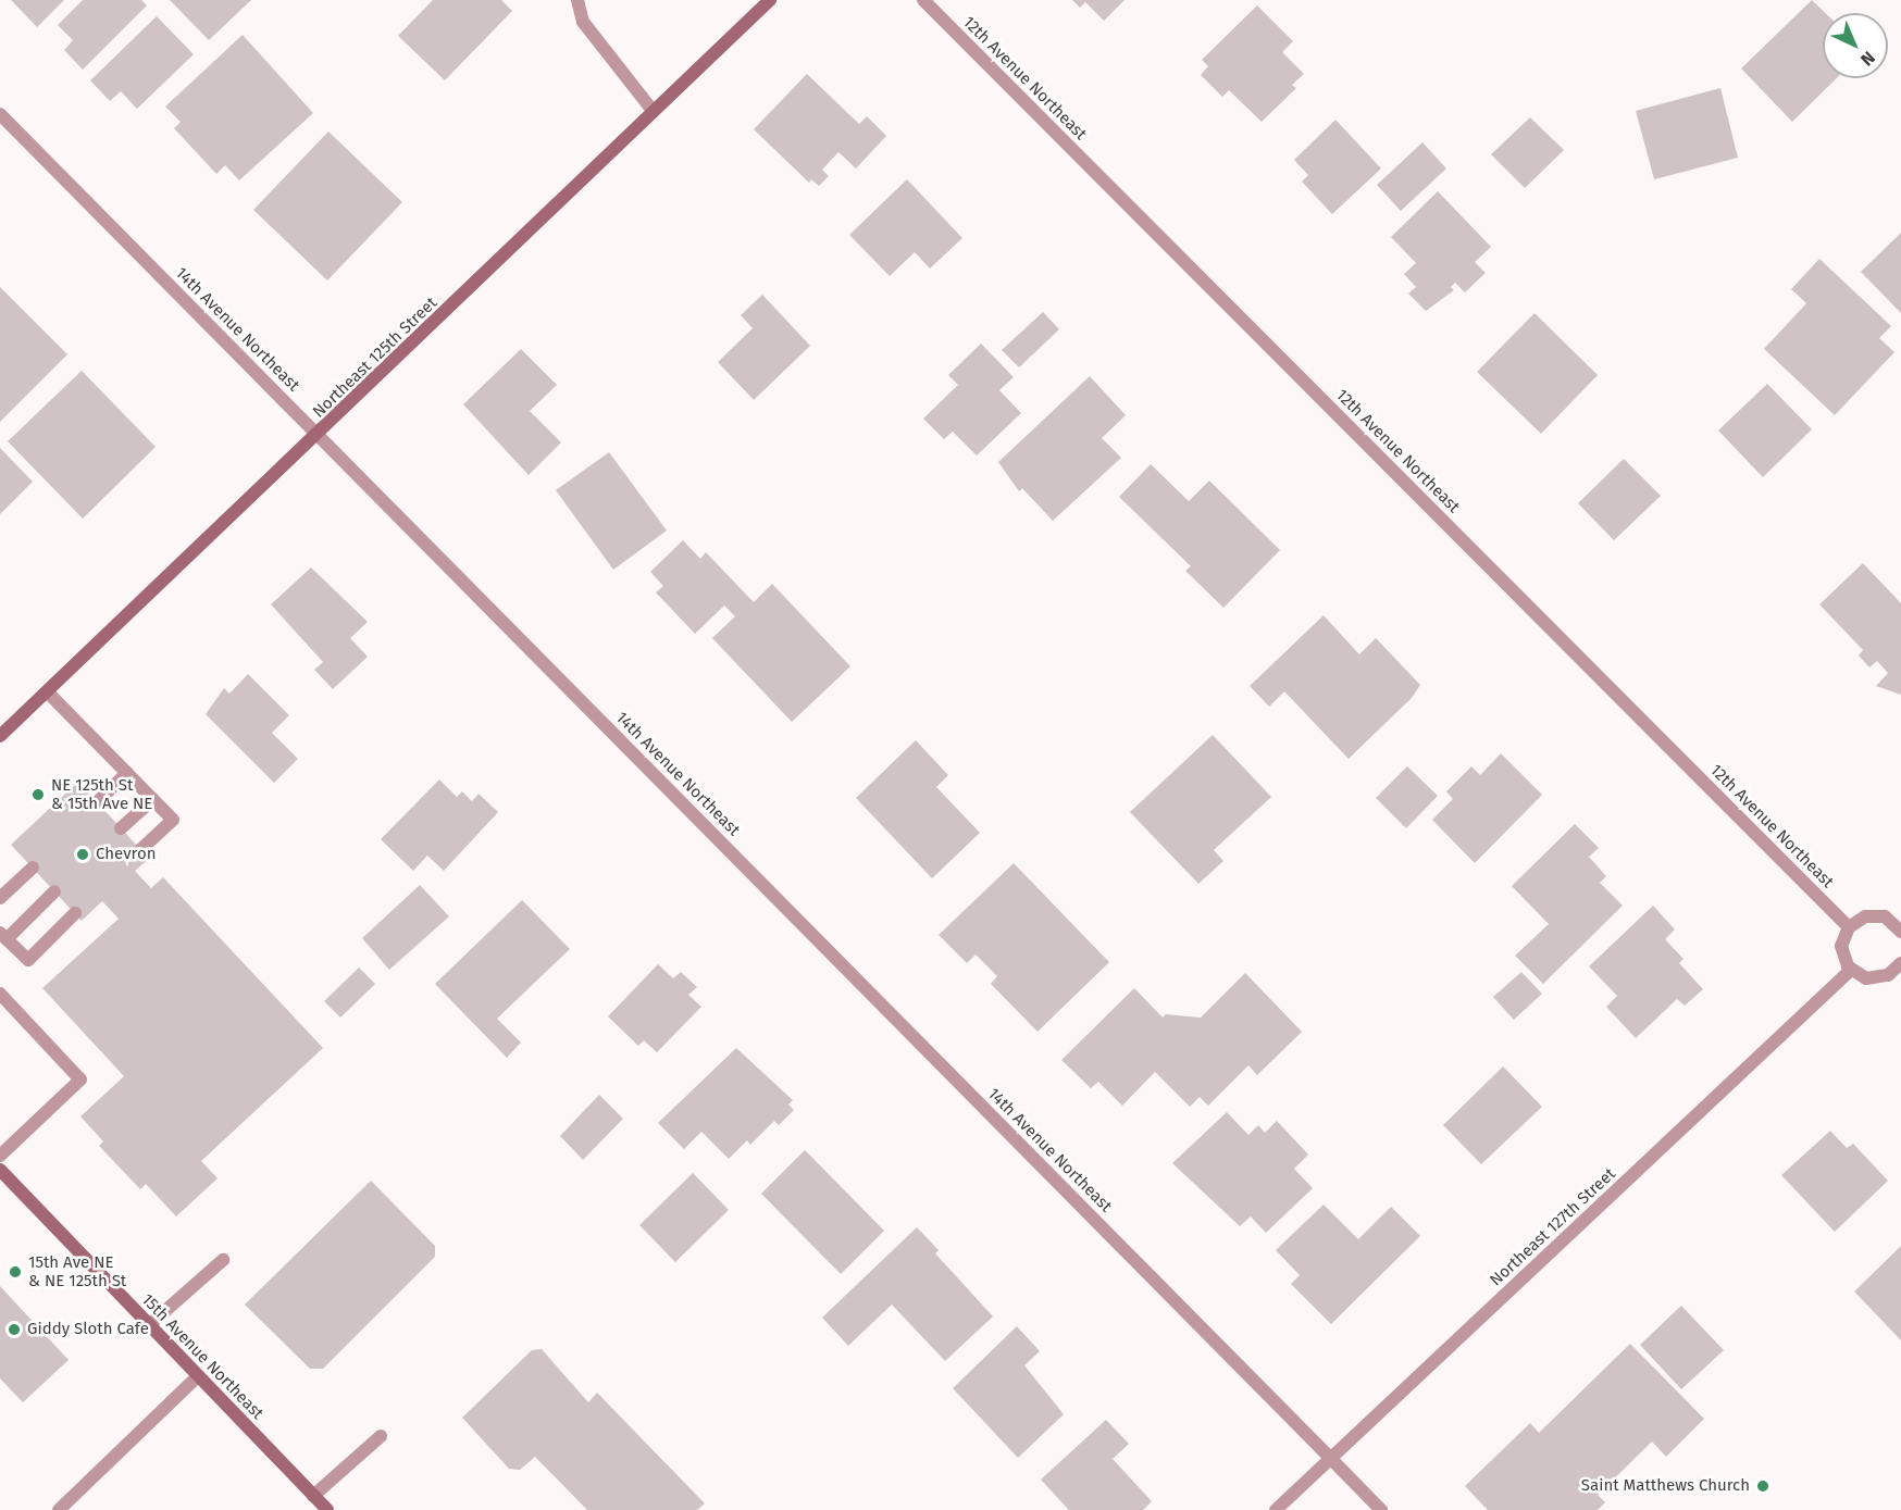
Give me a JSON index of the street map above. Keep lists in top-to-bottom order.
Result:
{
  "streets": {
    "main road": ["Northeast 125th Street", "15th Avenue Northeast"],
    "street": ["12th Avenue Northeast", "14th Avenue Northeast", "Northeast 127th Street"]
  },
  "crossings": [
    ["14th Avenue Northeast", "Northeast 125th Street"],
    ["14th Avenue Northeast", "Northeast 127th Street"]
  ],
  "places": [
    "NE 125th St & 15th Ave NE",
    "Chevron",
    "15th Ave NE & NE 125th St",
    "Giddy Sloth Cafe",
    "Saint Matthews Church"
  ],
  "north": "bottom right"
}
